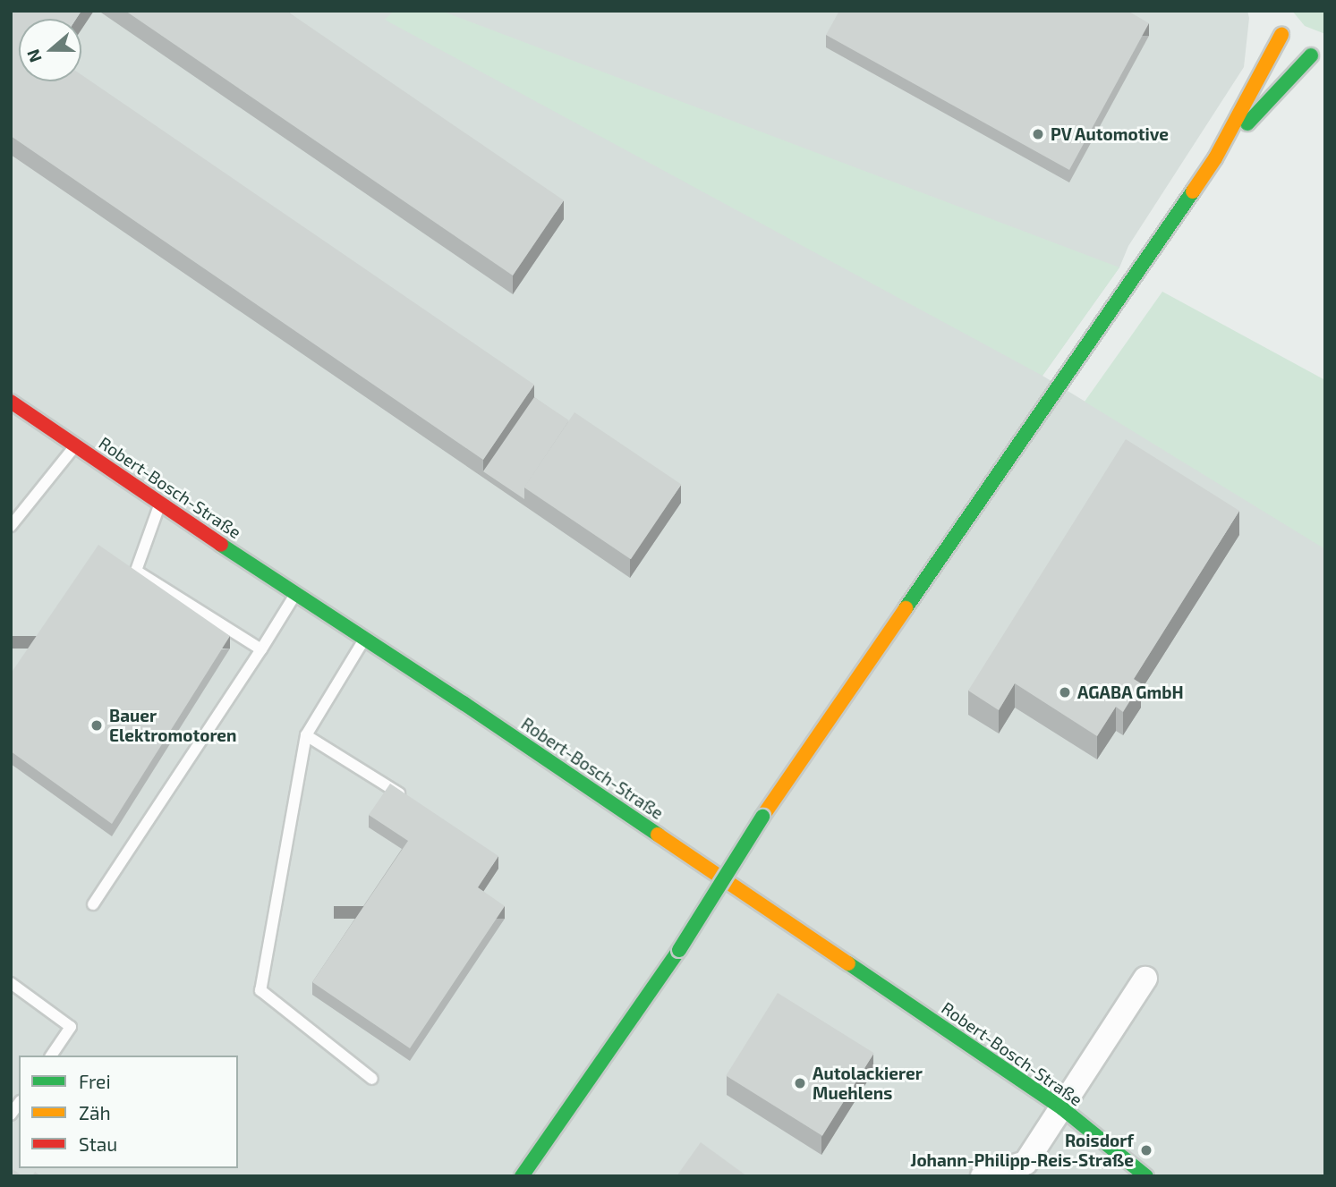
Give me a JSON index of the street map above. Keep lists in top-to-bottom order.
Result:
{
  "streets": {
    "main road": ["Robert-Bosch-Straße"]
  },
  "places": [
    "PV Automotive",
    "AGABA GmbH",
    "Bauer Elektromotoren",
    "Autolackierer Muehlens",
    "Roisdorf Johann-Philipp-Reis-Straße"
  ],
  "legend": ["Frei", "Zäh", "Stau"],
  "north": "left"
}
